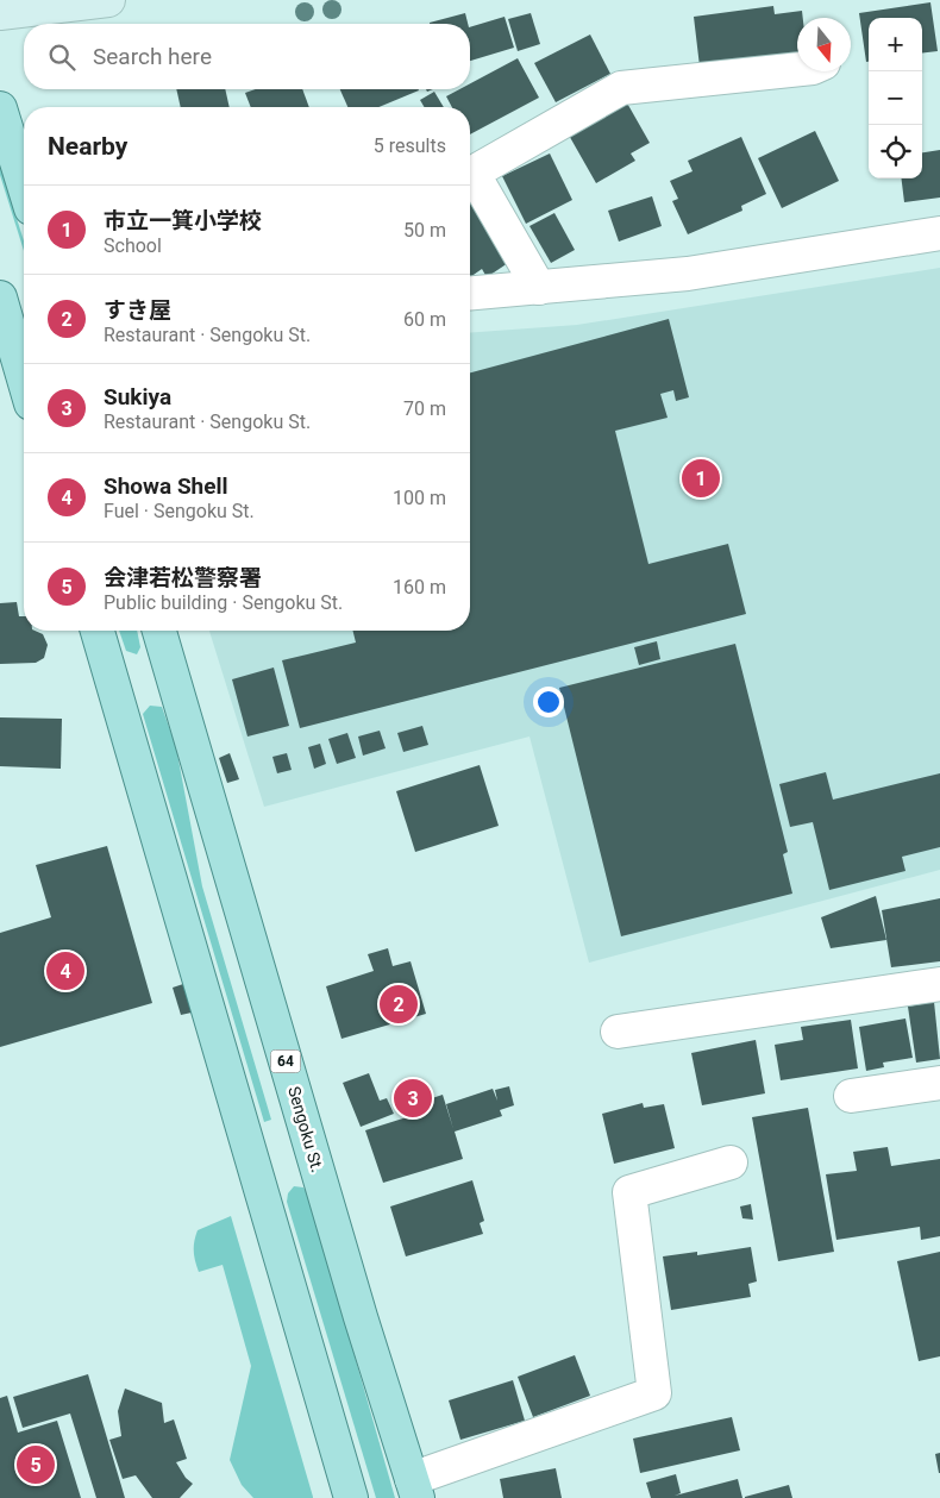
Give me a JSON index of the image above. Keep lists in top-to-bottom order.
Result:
{
  "streets": {
    "main road": ["64", "Sengoku St."]
  },
  "north": "bottom",
  "page": {
    "map_buttons": ["+", "−"],
    "search": "Search here",
    "heading": ["Nearby", "5 results"],
    "list": [
      {
        "mark": "1",
        "name": "市立一箕小学校",
        "note": "School",
        "value": "50 m"
      },
      {
        "mark": "2",
        "name": "すき屋",
        "note": "Restaurant · Sengoku St.",
        "value": "60 m"
      },
      {
        "mark": "3",
        "name": "Sukiya",
        "note": "Restaurant · Sengoku St.",
        "value": "70 m"
      },
      {
        "mark": "4",
        "name": "Showa Shell",
        "note": "Fuel · Sengoku St.",
        "value": "100 m"
      },
      {
        "mark": "5",
        "name": "会津若松警察署",
        "note": "Public building · Sengoku St.",
        "value": "160 m"
      }
    ],
    "pins": [
      "1",
      "4",
      "2",
      "3",
      "5"
    ]
  }
}
